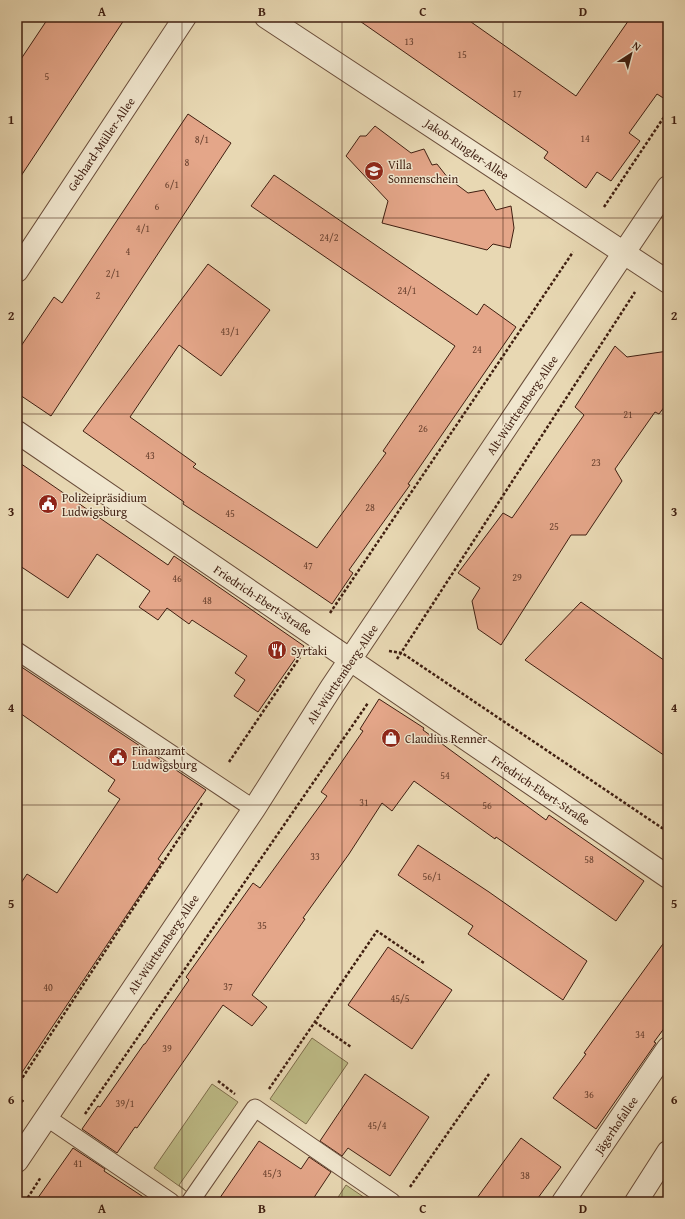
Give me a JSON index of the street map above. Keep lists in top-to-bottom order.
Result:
{
  "streets": {
    "street": [
      "Gebhard-Müller-Allee",
      "Jakob-Ringler-Allee",
      "Alt-Württemberg-Allee",
      "Friedrich-Ebert-Straße",
      "Jägerhofallee"
    ]
  },
  "crossings": [
    ["Jakob-Ringler-Allee", "Alt-Württemberg-Allee"],
    ["Alt-Württemberg-Allee", "Friedrich-Ebert-Straße"]
  ],
  "places": {
    "school or university": ["Villa Sonnenschein"],
    "public building": ["Polizeipräsidium Ludwigsburg", "Finanzamt Ludwigsburg"],
    "restaurant": ["Syrtaki"],
    "shop": ["Claudius Renner"]
  },
  "house_numbers": [
    "13",
    "15",
    "5",
    "17",
    "14",
    "8/1",
    "8",
    "6/1",
    "6",
    "4/1",
    "24/2",
    "4",
    "2/1",
    "24/1",
    "2",
    "43/1",
    "24",
    "21",
    "26",
    "43",
    "23",
    "28",
    "45",
    "25",
    "47",
    "29",
    "46",
    "48",
    "54",
    "31",
    "56",
    "33",
    "58",
    "56/1",
    "35",
    "37",
    "40",
    "45/5",
    "34",
    "39",
    "36",
    "39/1",
    "45/4",
    "41",
    "45/3",
    "38"
  ],
  "north": "top right",
  "grid": {
    "columns": [
      "A",
      "B",
      "C",
      "D"
    ],
    "rows": [
      "1",
      "2",
      "3",
      "4",
      "5",
      "6"
    ]
  }
}
